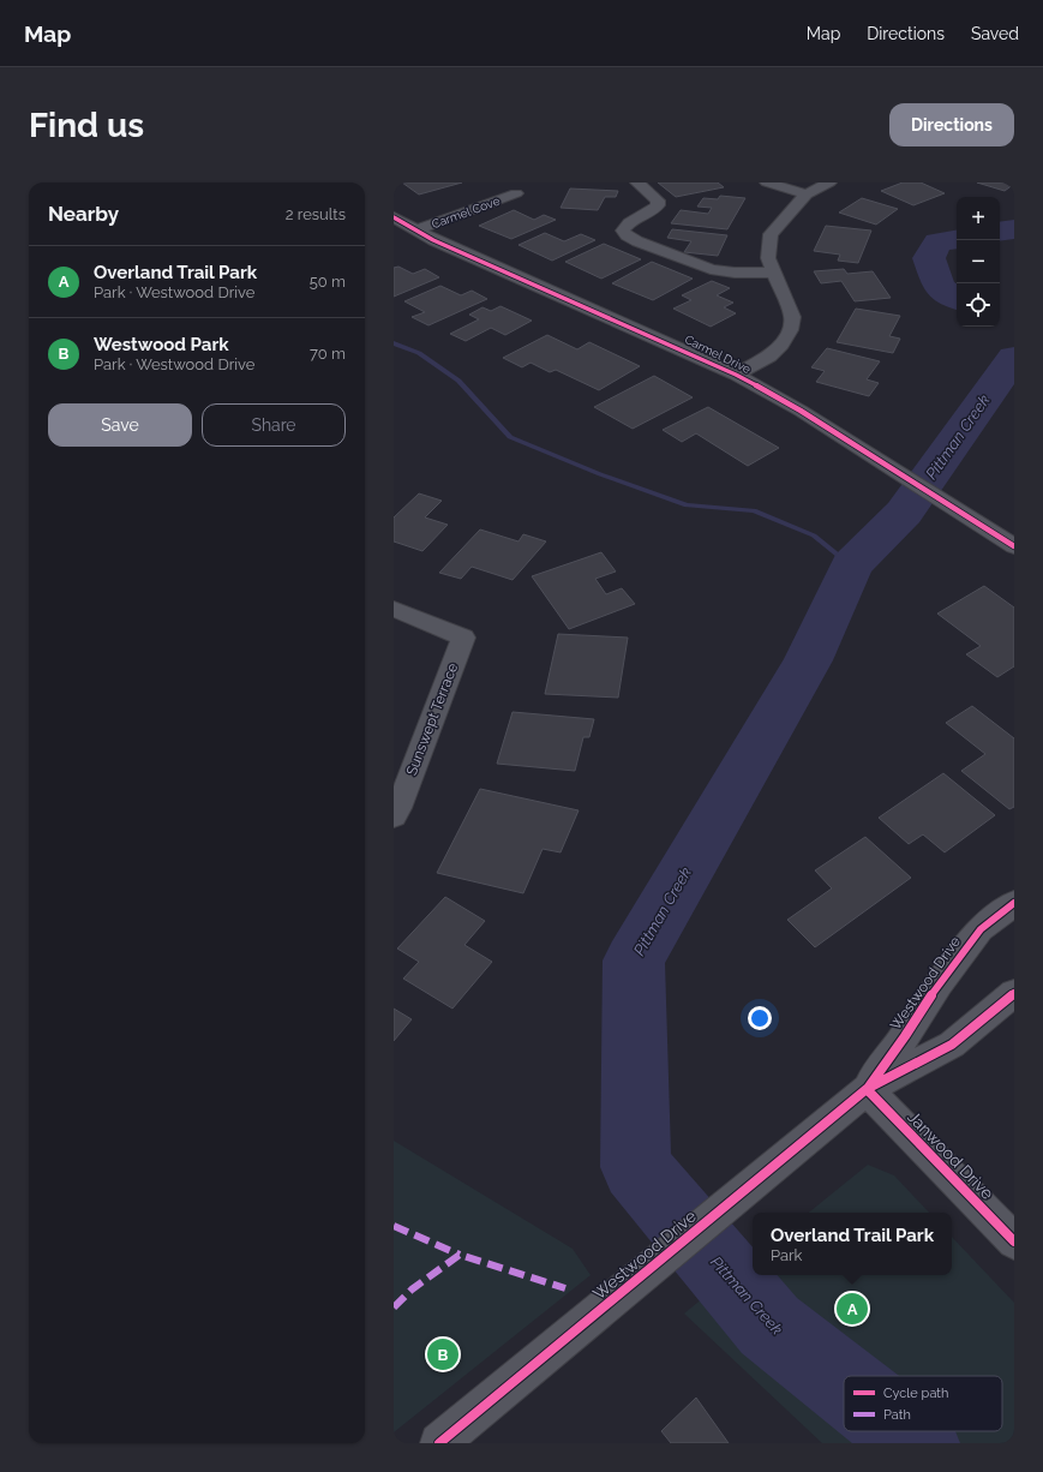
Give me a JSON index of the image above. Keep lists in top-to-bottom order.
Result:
{
  "streets": {
    "street": [
      "Carmel Cove",
      "Carmel Drive",
      "Sunswept Terrace",
      "Westwood Drive",
      "Janwood Drive"
    ]
  },
  "crossings": [
    ["Carmel Cove", "Carmel Drive"],
    ["Westwood Drive", "Janwood Drive"]
  ],
  "water": ["Pittman Creek"],
  "legend": ["Cycle path", "Path"],
  "page": {
    "header": "Map",
    "nav": ["Map", "Directions", "Saved"],
    "buttons": [
      "Directions",
      ["Save", "Share"]
    ],
    "title": "Find us",
    "heading": ["Nearby", "2 results"],
    "map_buttons": ["+", "−"],
    "list": [
      {
        "mark": "A",
        "name": "Overland Trail Park",
        "note": "Park · Westwood Drive",
        "value": "50 m"
      },
      {
        "mark": "B",
        "name": "Westwood Park",
        "note": "Park · Westwood Drive",
        "value": "70 m"
      }
    ],
    "popup": ["Overland Trail Park", "Park"],
    "pins": ["A", "B"]
  }
}
